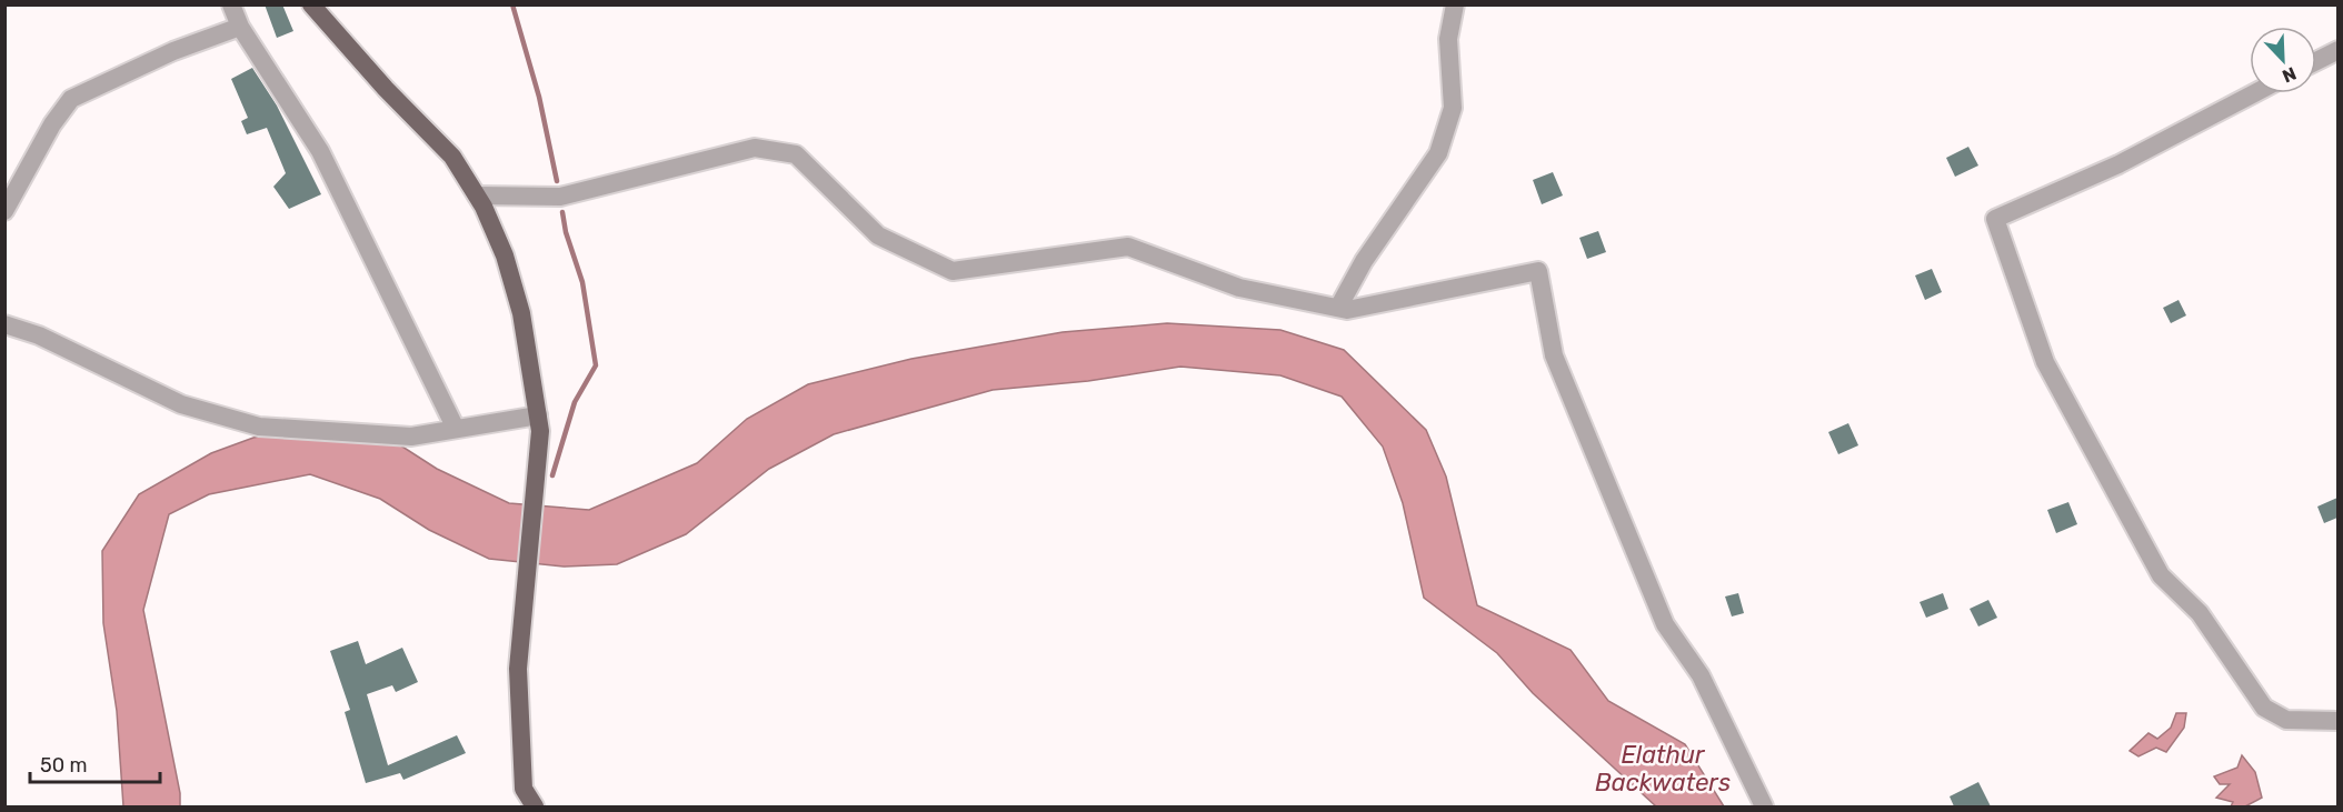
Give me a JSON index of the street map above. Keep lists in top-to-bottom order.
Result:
{
  "water": ["Elathur Backwaters"],
  "scale_bar": "50 m",
  "north": "bottom right"
}
